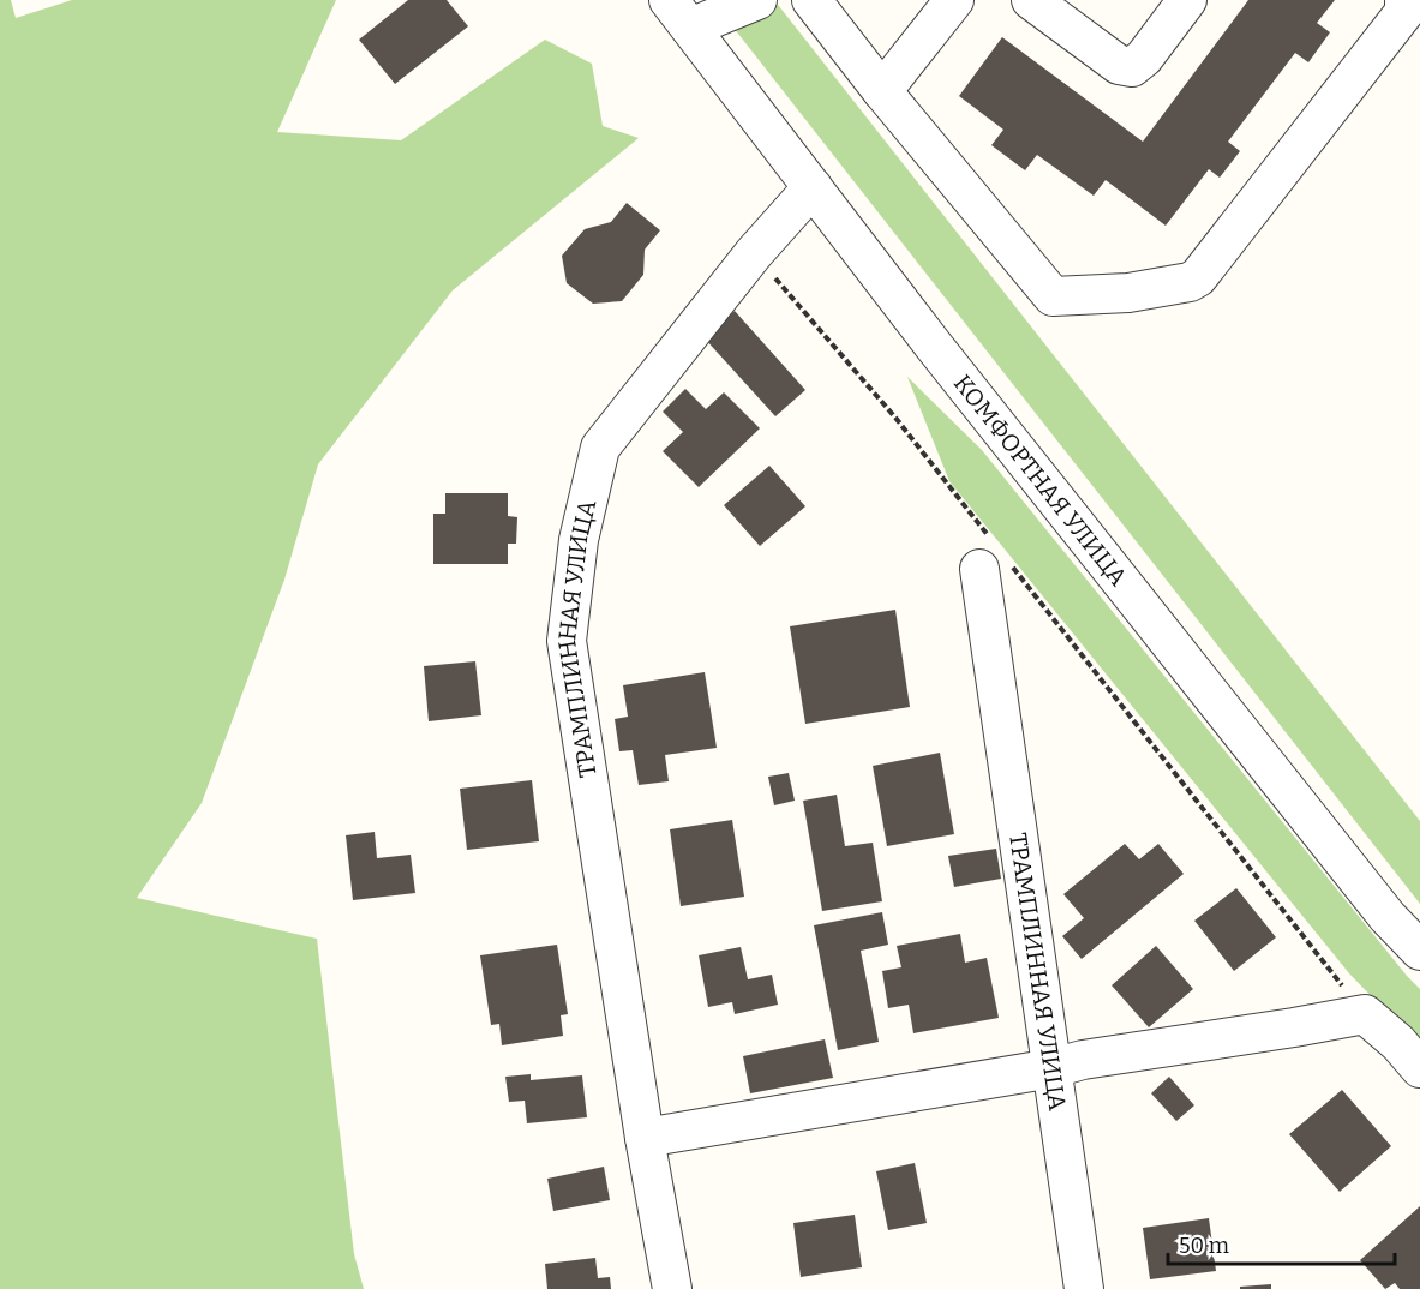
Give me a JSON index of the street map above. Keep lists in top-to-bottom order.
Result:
{
  "streets": {
    "street": ["КОМФОРТНАЯ УЛИЦА", "ТРАМПЛИННАЯ УЛИЦА"]
  },
  "crossings": [
    ["КОМФОРТНАЯ УЛИЦА", "ТРАМПЛИННАЯ УЛИЦА"]
  ],
  "scale_bar": "50 m"
}
